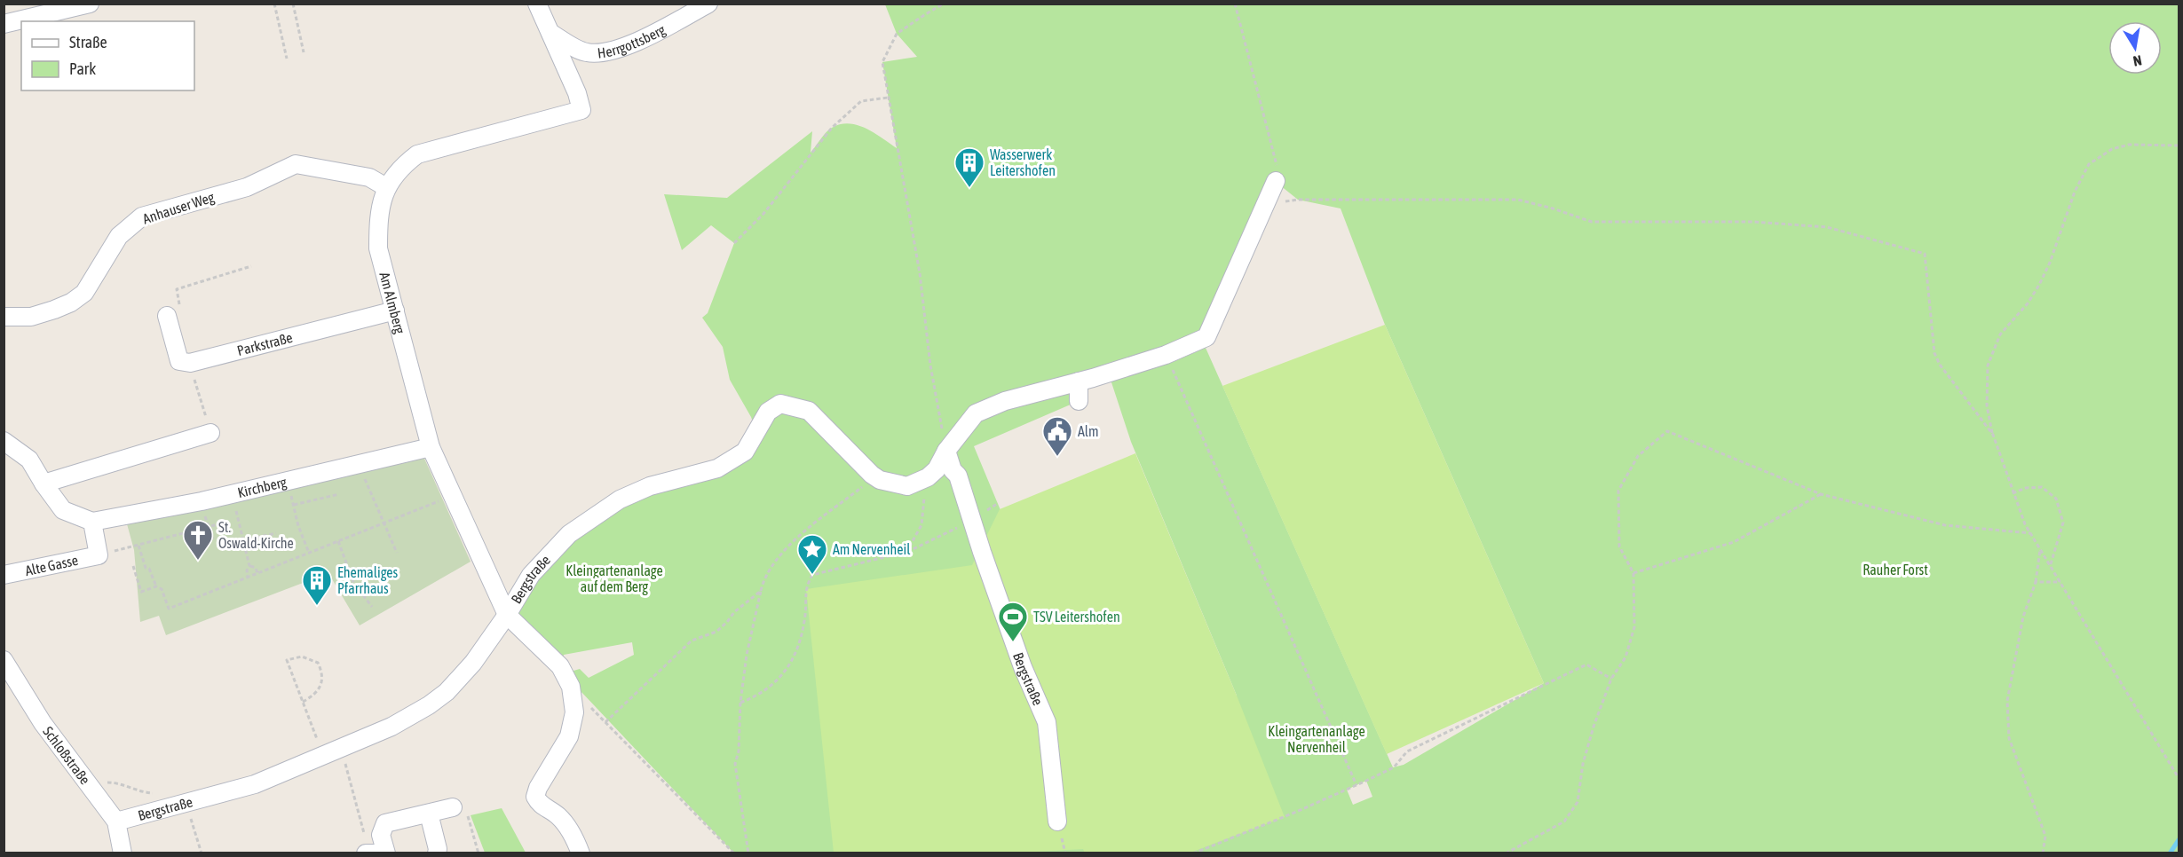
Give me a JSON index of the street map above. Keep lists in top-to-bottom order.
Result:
{
  "streets": {
    "street": [
      "Herrgottsberg",
      "Anhauser Weg",
      "Am Almberg",
      "Parkstraße",
      "Kirchberg",
      "Alte Gasse",
      "Bergstraße",
      "Schloßstraße"
    ]
  },
  "crossings": [
    ["Herrgottsberg", "Am Almberg"],
    ["Anhauser Weg", "Am Almberg"],
    ["Am Almberg", "Parkstraße"],
    ["Am Almberg", "Kirchberg"],
    ["Am Almberg", "Bergstraße"],
    ["Bergstraße", "Schloßstraße"]
  ],
  "parks": ["Rauher Forst", "Kleingartenanlage auf dem Berg", "Kleingartenanlage Nervenheil"],
  "places": {
    "building": ["Wasserwerk Leitershofen", "Ehemaliges Pfarrhaus"],
    "public building": ["Alm"],
    "church": ["St. Oswald-Kirche"],
    "place": ["Am Nervenheil"],
    "sports": ["TSV Leitershofen"]
  },
  "legend": ["Straße", "Park"],
  "north": "bottom"
}
